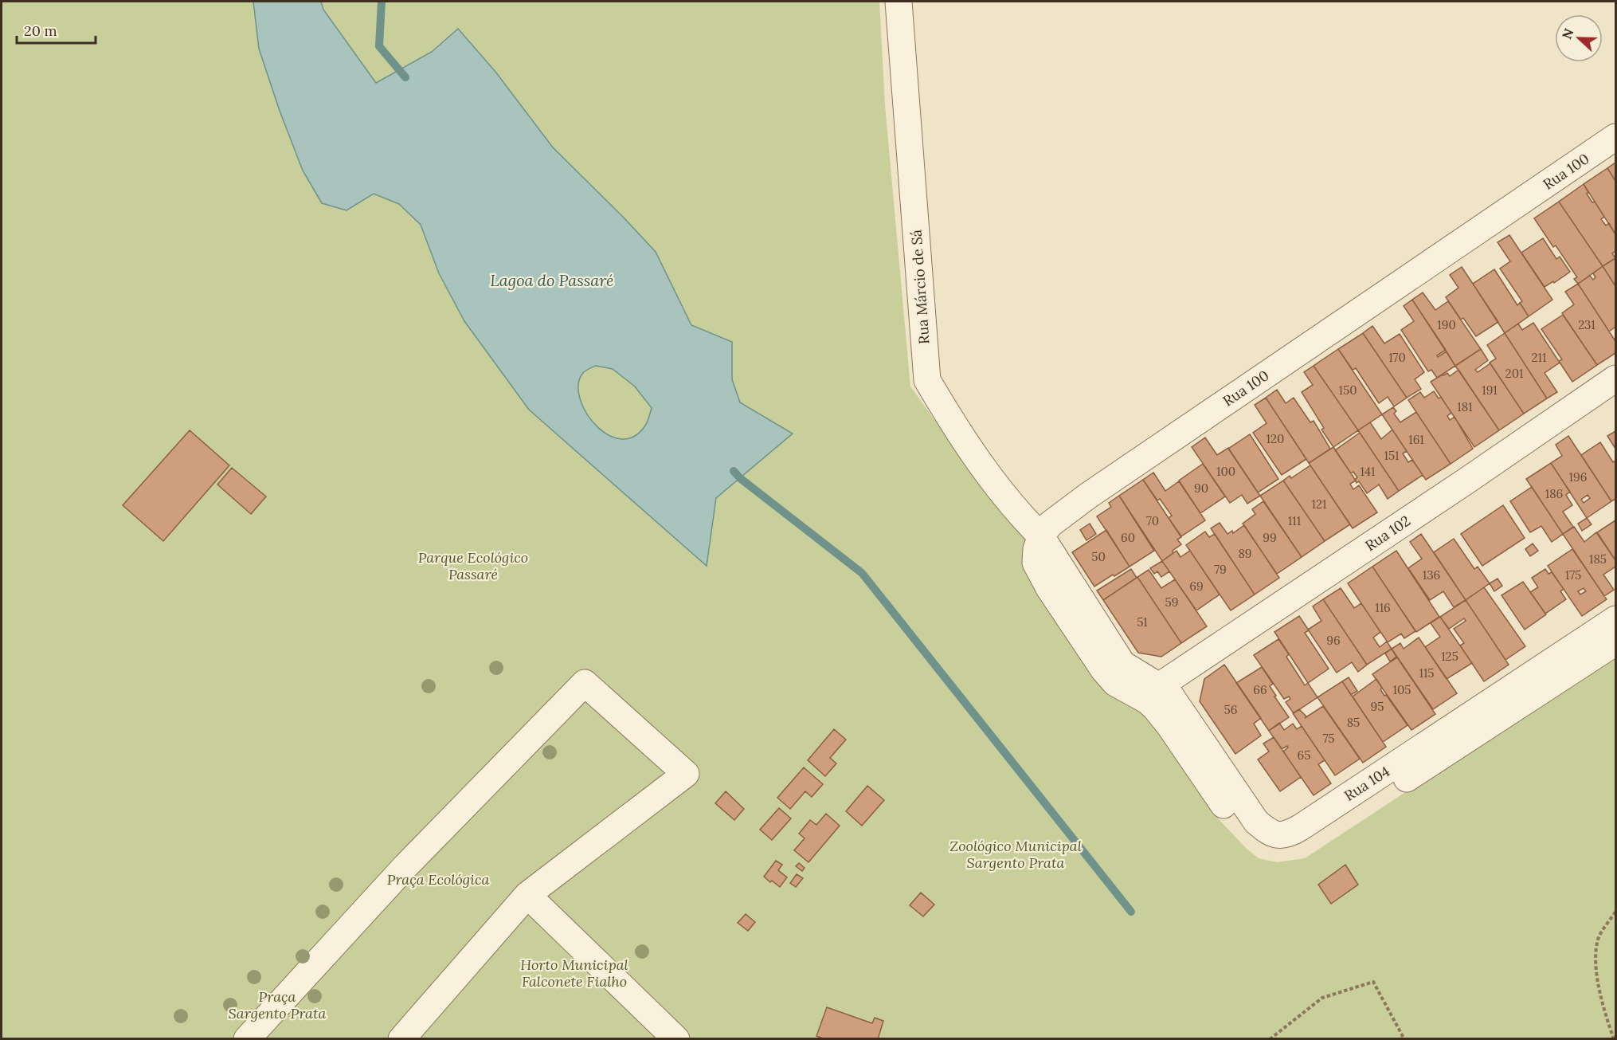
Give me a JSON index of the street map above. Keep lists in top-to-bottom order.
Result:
{
  "streets": {
    "street": [
      "Rua 100",
      "Rua Márcio de Sá",
      "Rua 102",
      "Rua 104"
    ]
  },
  "crossings": [
    ["Rua 100", "Rua Márcio de Sá"],
    ["Rua 102", "Rua 104"]
  ],
  "water": ["Lagoa do Passaré"],
  "parks": [
    "Parque Ecológico Passaré",
    "Zoológico Municipal Sargento Prata",
    "Praça Ecológica",
    "Horto Municipal Falconete Fialho",
    "Praça Sargento Prata"
  ],
  "house_numbers": [
    "190",
    "231",
    "170",
    "211",
    "201",
    "150",
    "191",
    "181",
    "120",
    "161",
    "151",
    "100",
    "141",
    "196",
    "90",
    "186",
    "121",
    "70",
    "111",
    "60",
    "99",
    "89",
    "50",
    "185",
    "79",
    "136",
    "175",
    "69",
    "59",
    "116",
    "51",
    "96",
    "125",
    "115",
    "66",
    "105",
    "95",
    "56",
    "85",
    "75",
    "65"
  ],
  "scale_bar": "20 m",
  "north": "left"
}
